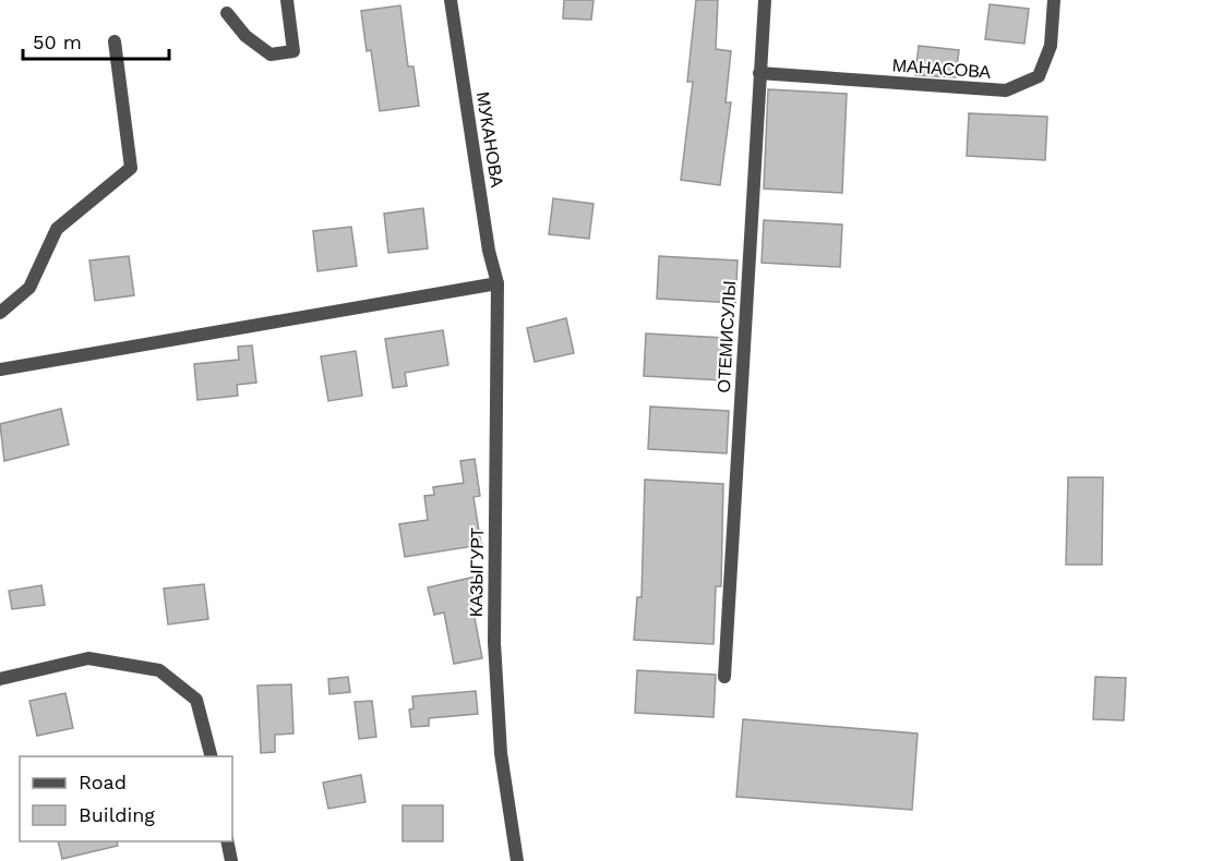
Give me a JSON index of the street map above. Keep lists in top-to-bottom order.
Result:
{
  "streets": {
    "street": [
      "МАНАСОВА",
      "МУКАНОВА",
      "ОТЕМИСУЛЫ",
      "КАЗЫГУРТ"
    ]
  },
  "crossings": [
    ["МАНАСОВА", "ОТЕМИСУЛЫ"],
    ["МУКАНОВА", "КАЗЫГУРТ"]
  ],
  "legend": ["Road", "Building"],
  "scale_bar": "50 m"
}
